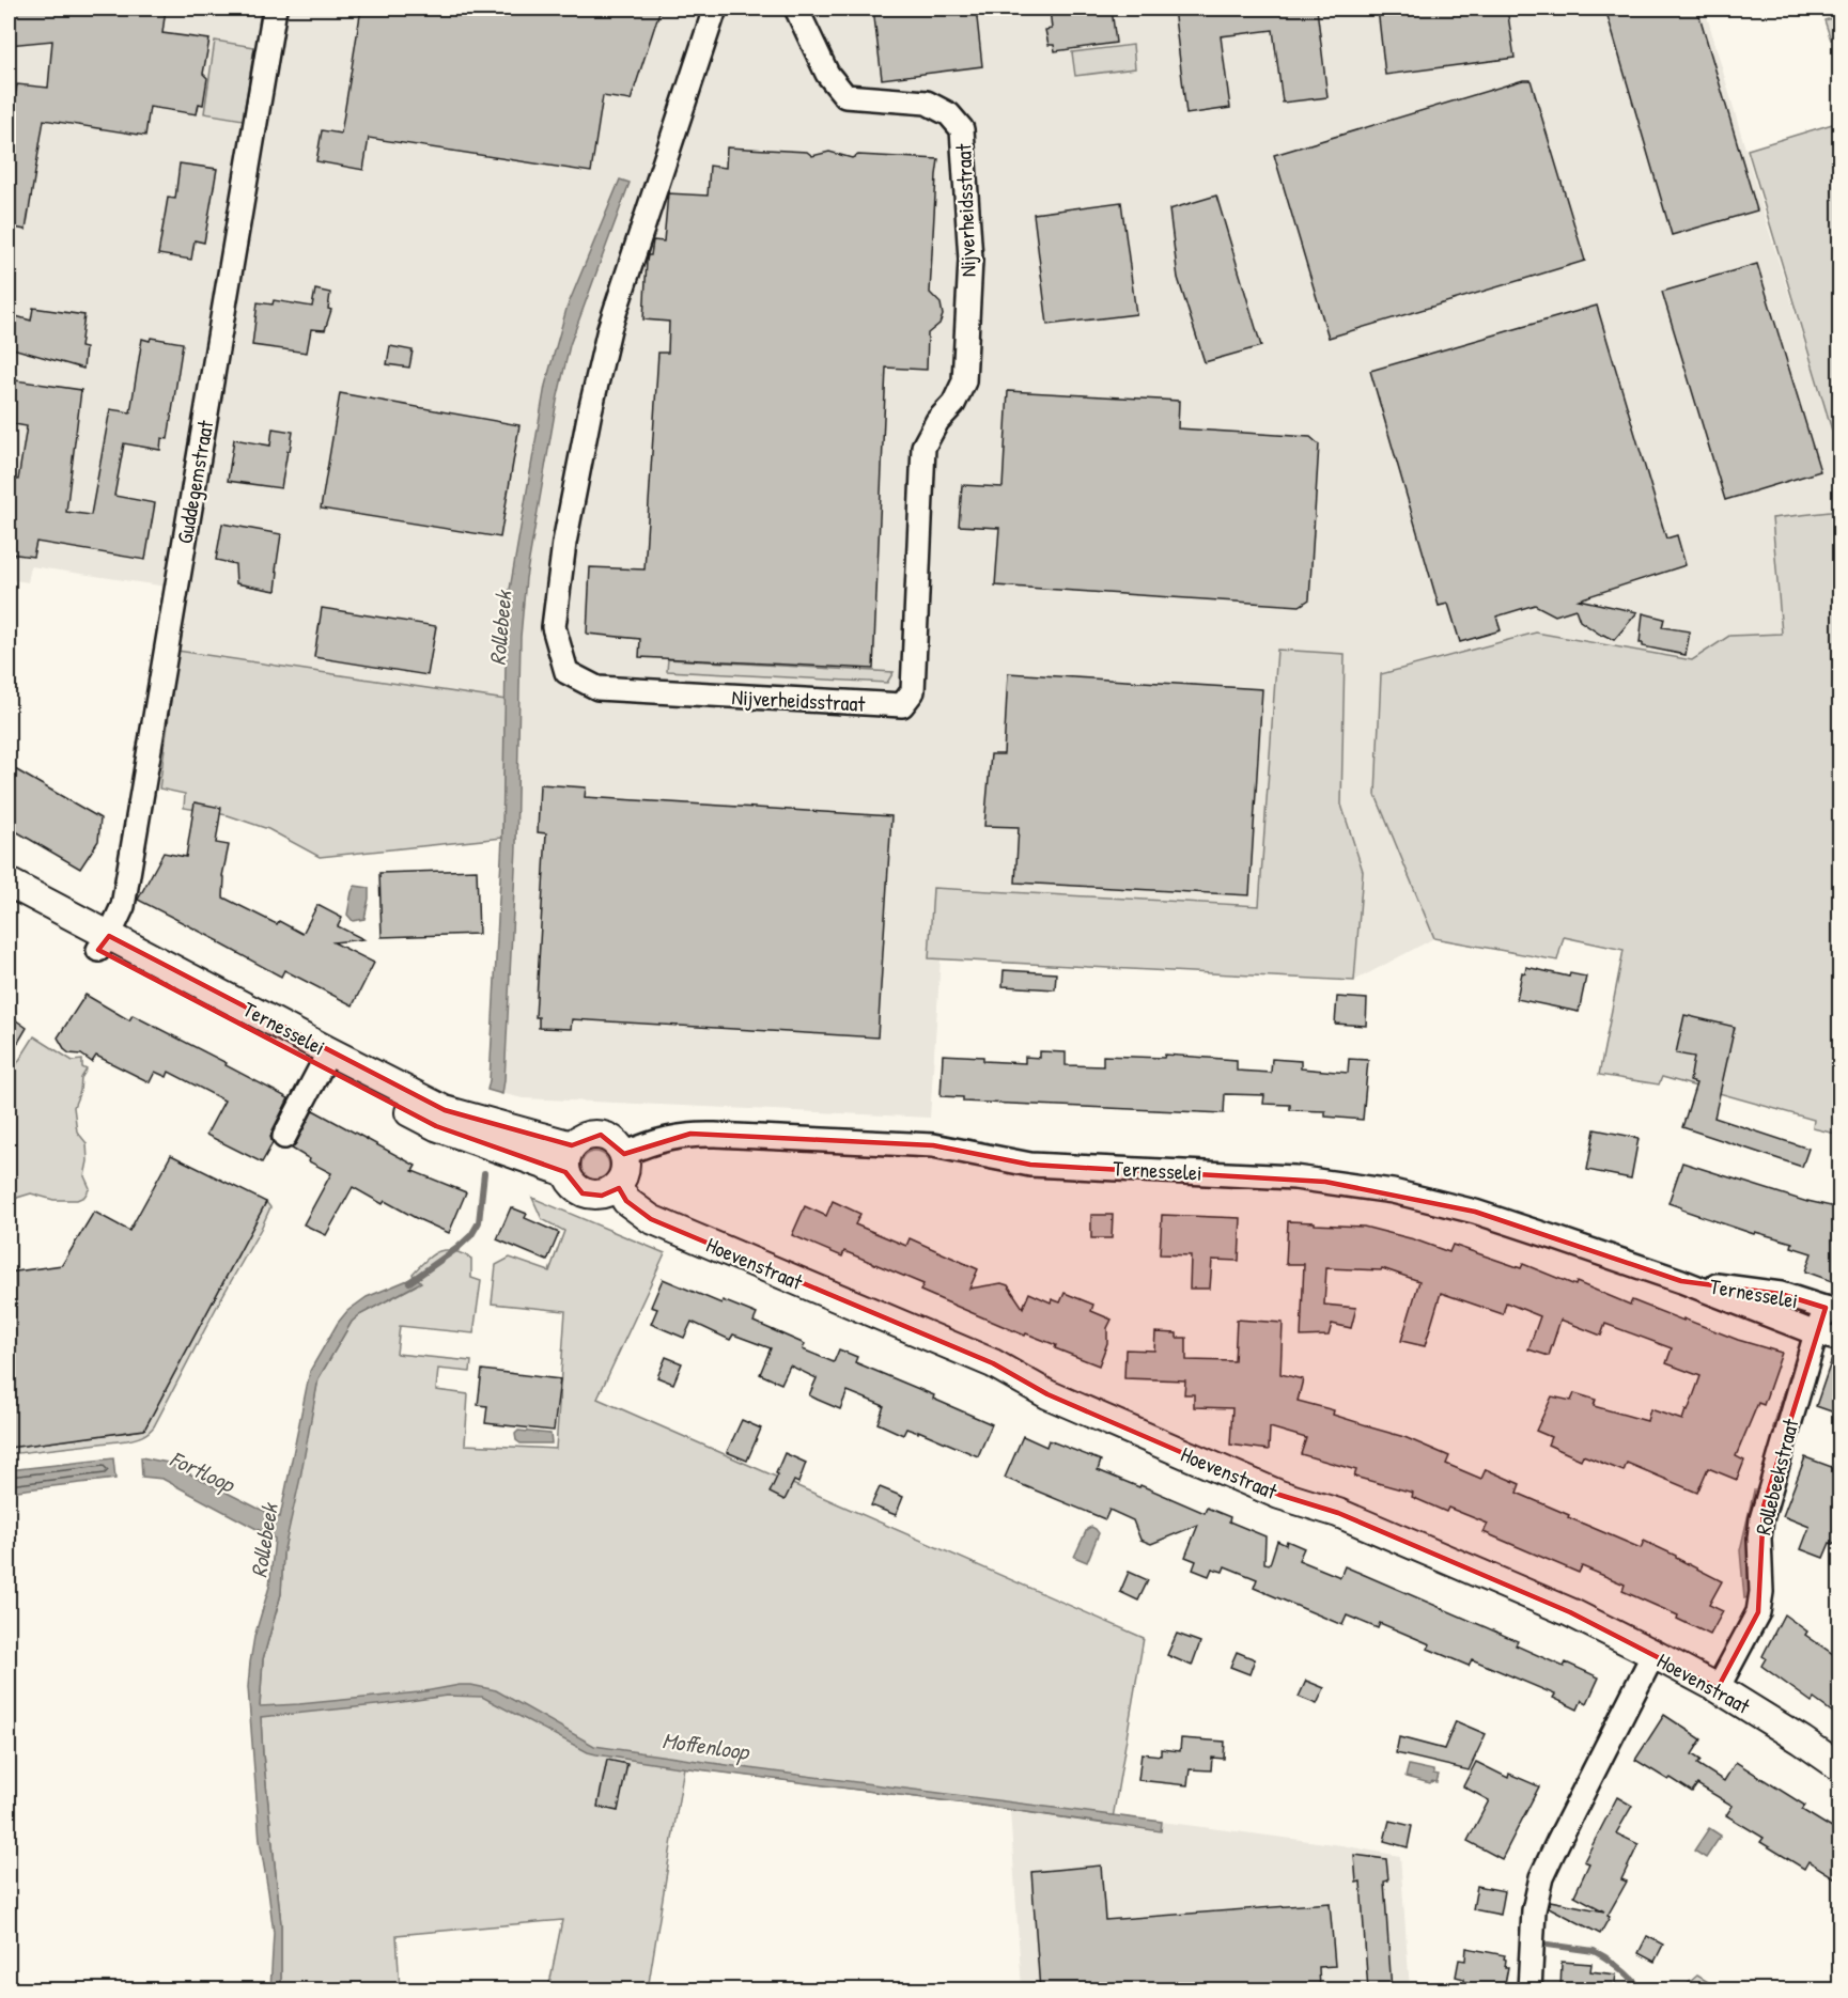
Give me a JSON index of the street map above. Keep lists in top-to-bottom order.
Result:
{
  "streets": {
    "street": [
      "Nijverheidsstraat",
      "Guddegemstraat",
      "Ternesselei",
      "Hoevenstraat",
      "Rollebeekstraat"
    ]
  },
  "crossings": [
    ["Guddegemstraat", "Ternesselei"],
    ["Ternesselei", "Hoevenstraat"],
    ["Ternesselei", "Rollebeekstraat"],
    ["Hoevenstraat", "Rollebeekstraat"]
  ],
  "water": ["Rollebeek", "Fortloop", "Moffenloop"]
}
